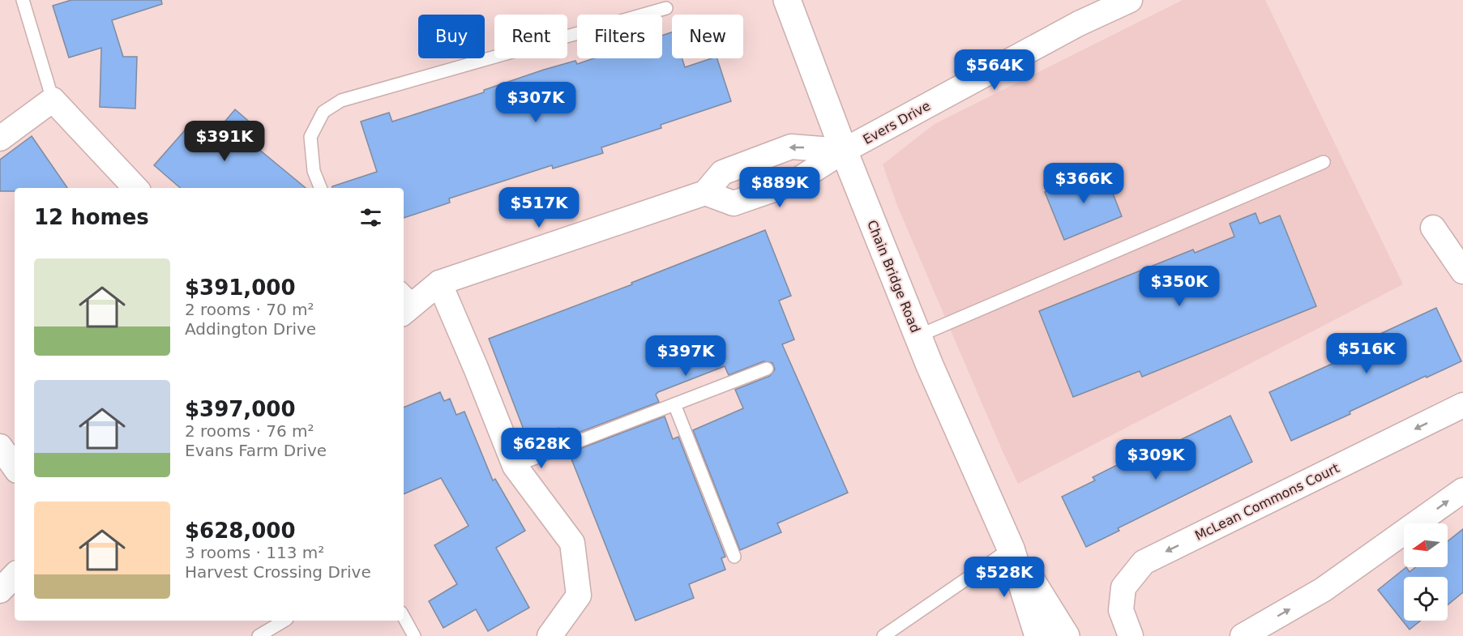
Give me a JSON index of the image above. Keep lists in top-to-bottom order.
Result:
{
  "streets": {
    "main road": ["Chain Bridge Road"],
    "street": ["Evers Drive", "McLean Commons Court"]
  },
  "crossings": [
    ["Evers Drive", "Chain Bridge Road"]
  ],
  "north": "left",
  "page": {
    "chip": [
      "Buy",
      "Rent",
      "Filters",
      "New"
    ],
    "price": [
      "$564K",
      "$307K",
      "$391K",
      "$366K",
      "$889K",
      "$517K",
      "$350K",
      "$516K",
      "$397K",
      "$628K",
      "$309K",
      "$528K"
    ],
    "heading": "12 homes",
    "list": [
      {
        "name": "$391,000",
        "note": "2 rooms · 70 m² · Addington Drive"
      },
      {
        "name": "$397,000",
        "note": "2 rooms · 76 m² · Evans Farm Drive"
      },
      {
        "name": "$628,000",
        "note": "3 rooms · 113 m² · Harvest Crossing Drive"
      }
    ]
  }
}
